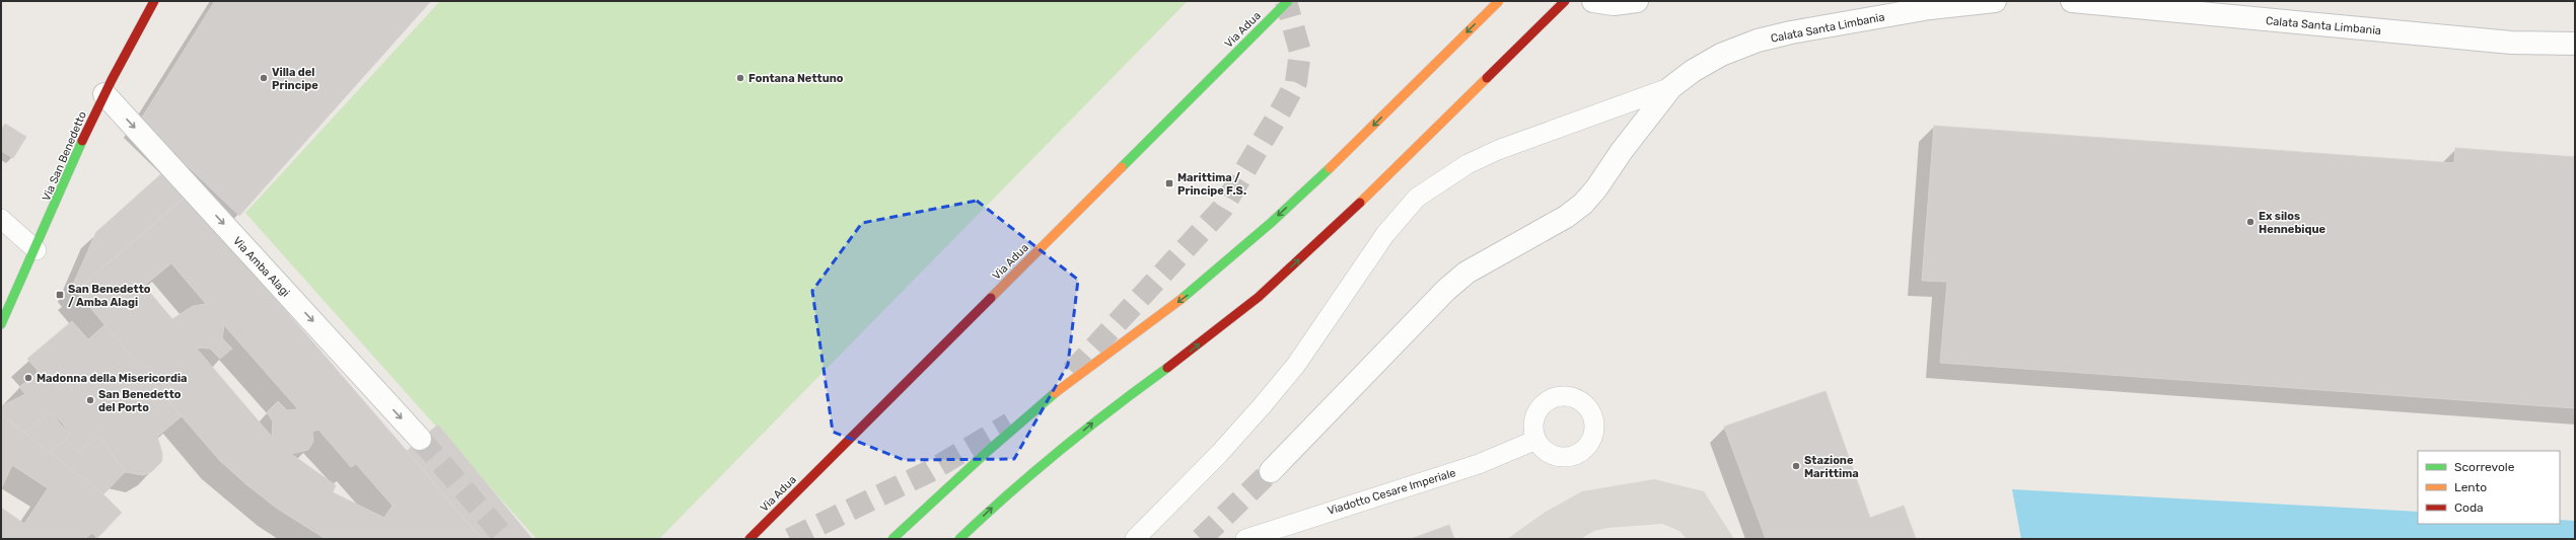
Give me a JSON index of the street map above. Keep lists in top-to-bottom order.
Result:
{
  "streets": {
    "main road": ["Via Adua", "Via San Benedetto"],
    "street": ["Calata Santa Limbania", "Via Amba Alagi"],
    "lane": ["Viadotto Cesare Imperiale"]
  },
  "crossings": [
    ["Via San Benedetto", "Via Amba Alagi"]
  ],
  "one_way": ["Via Amba Alagi"],
  "places": {
    "other": [
      "Villa del Principe",
      "Fontana Nettuno",
      "Ex silos Hennebique",
      "Madonna della Misericordia",
      "San Benedetto del Porto",
      "Stazione Marittima"
    ],
    "transit": ["Marittima / Principe F.S.", "San Benedetto / Amba Alagi"]
  },
  "legend": ["Scorrevole", "Lento", "Coda"]
}
